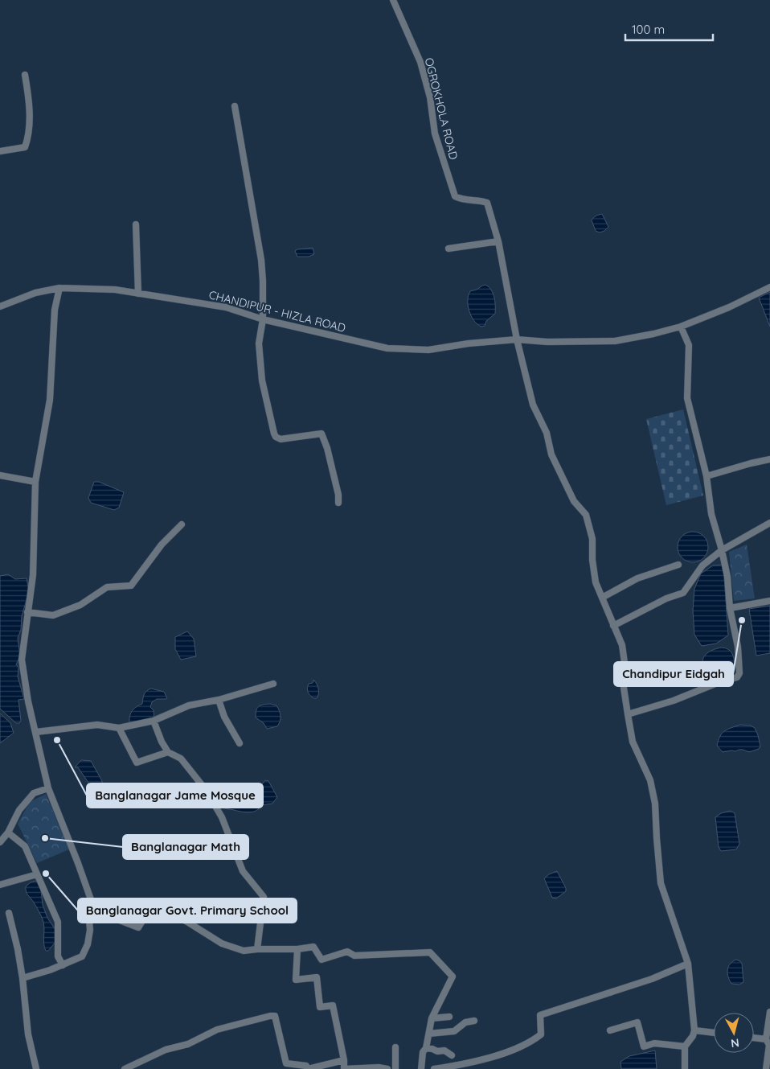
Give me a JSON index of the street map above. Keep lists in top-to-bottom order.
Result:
{
  "streets": {
    "street": ["OGROKHOLA ROAD", "CHANDIPUR - HIZLA ROAD"]
  },
  "crossings": [
    ["OGROKHOLA ROAD", "CHANDIPUR - HIZLA ROAD"]
  ],
  "places": [
    "Chandipur Eidgah",
    "Banglanagar Jame Mosque",
    "Banglanagar Math",
    "Banglanagar Govt. Primary School"
  ],
  "scale_bar": "100 m",
  "north": "bottom"
}
